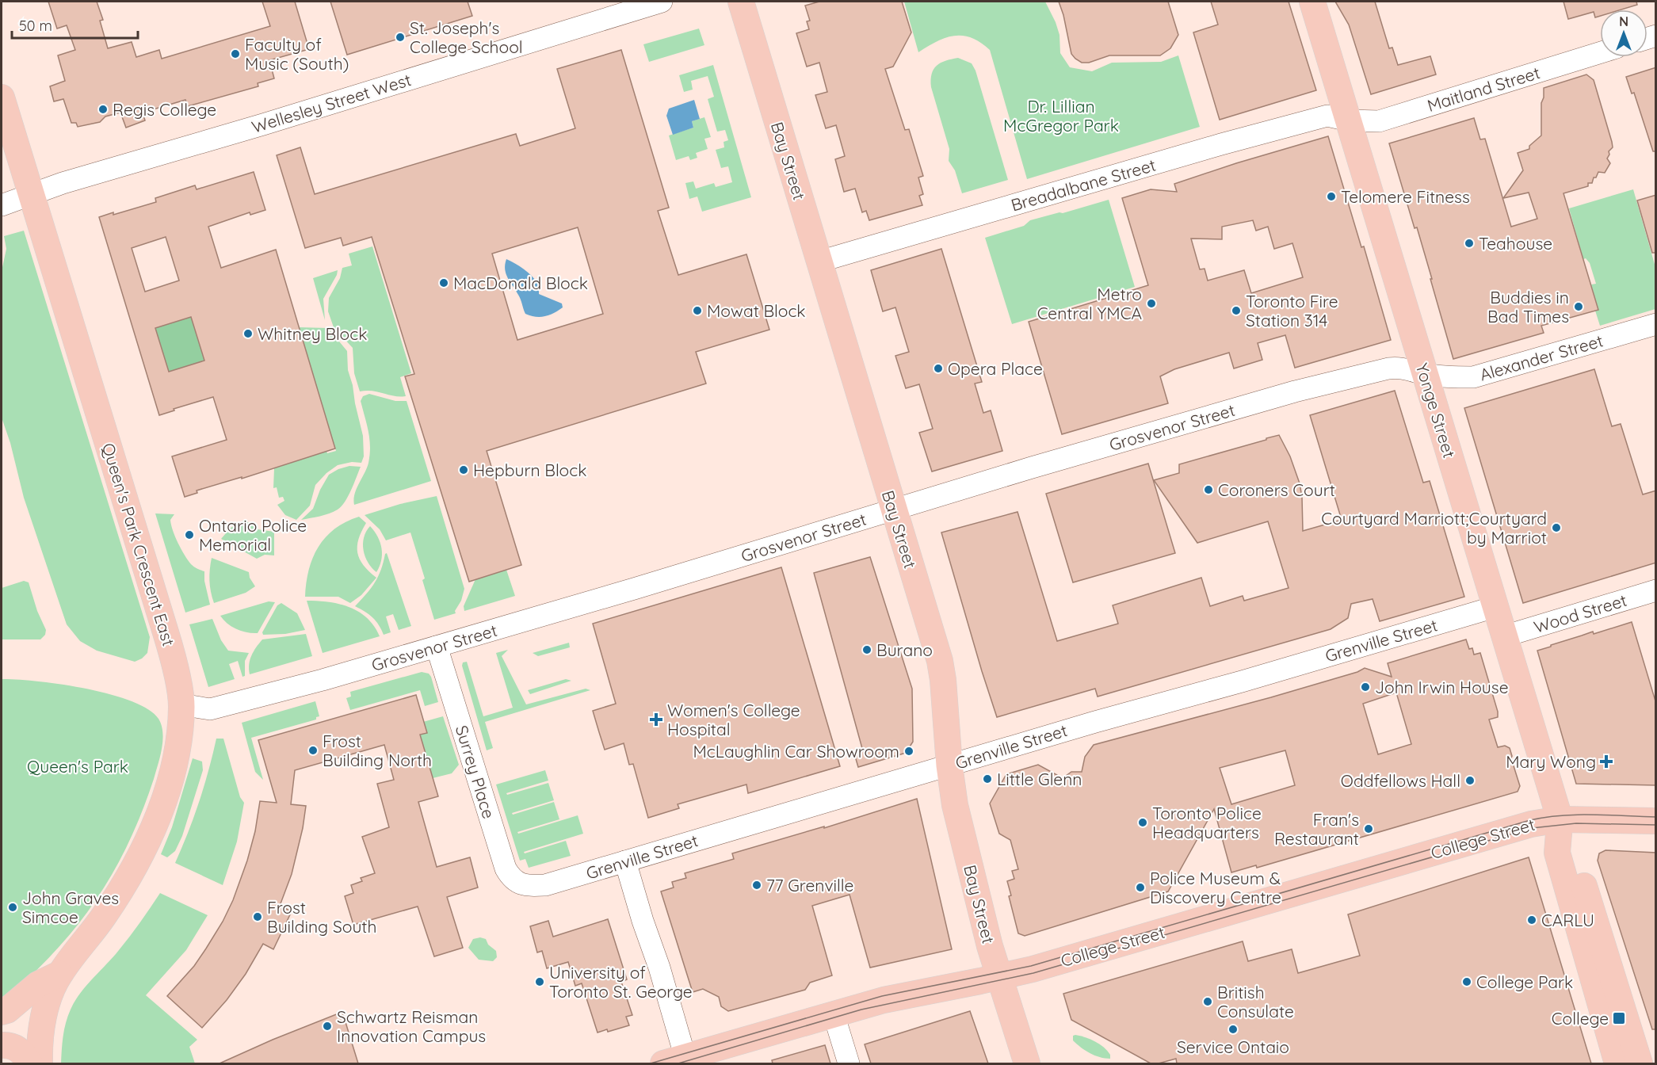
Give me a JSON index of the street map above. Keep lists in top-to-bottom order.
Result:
{
  "streets": {
    "main road": [
      "Bay Street",
      "Yonge Street",
      "Queen's Park Crescent East",
      "College Street"
    ],
    "street": [
      "Maitland Street",
      "Wellesley Street West",
      "Breadalbane Street",
      "Alexander Street",
      "Grosvenor Street",
      "Wood Street",
      "Grenville Street",
      "Surrey Place"
    ]
  },
  "crossings": [
    ["Maitland Street", "Breadalbane Street"],
    ["Maitland Street", "Yonge Street"],
    ["Wellesley Street West", "Queen's Park Crescent East"],
    ["Bay Street", "Breadalbane Street"],
    ["Bay Street", "Grosvenor Street"],
    ["Bay Street", "Grenville Street"],
    ["Bay Street", "College Street"],
    ["Breadalbane Street", "Yonge Street"],
    ["Alexander Street", "Yonge Street"],
    ["Alexander Street", "Grosvenor Street"],
    ["Yonge Street", "Grosvenor Street"],
    ["Yonge Street", "Wood Street"],
    ["Yonge Street", "Grenville Street"],
    ["Yonge Street", "College Street"],
    ["Grosvenor Street", "Queen's Park Crescent East"],
    ["Grosvenor Street", "Surrey Place"],
    ["Grenville Street", "Surrey Place"]
  ],
  "parks": ["Dr. Lillian McGregor Park", "Queen's Park"],
  "places": {
    "other": [
      "St. Joseph's College School",
      "Faculty of Music (South)",
      "Regis College",
      "Telomere Fitness",
      "Teahouse",
      "MacDonald Block",
      "Metro Central YMCA",
      "Buddies in Bad Times",
      "Mowat Block",
      "Toronto Fire Station 314",
      "Whitney Block",
      "Opera Place",
      "Hepburn Block",
      "Coroners Court",
      "Courtyard Marriott;Courtyard by Marriot",
      "Ontario Police Memorial",
      "Burano",
      "John Irwin House",
      "Frost Building North",
      "McLaughlin Car Showroom",
      "Little Glenn",
      "Oddfellows Hall",
      "Toronto Police Headquarters",
      "Fran's Restaurant",
      "77 Grenville",
      "Police Museum & Discovery Centre",
      "John Graves Simcoe",
      "Frost Building South",
      "CARLU",
      "University of Toronto St. George",
      "College Park",
      "British Consulate",
      "Schwartz Reisman Innovation Campus",
      "Service Ontaio"
    ],
    "health": ["Women's College Hospital", "Mary Wong"],
    "transit": ["College"]
  },
  "scale_bar": "50 m",
  "north": "top"
}
